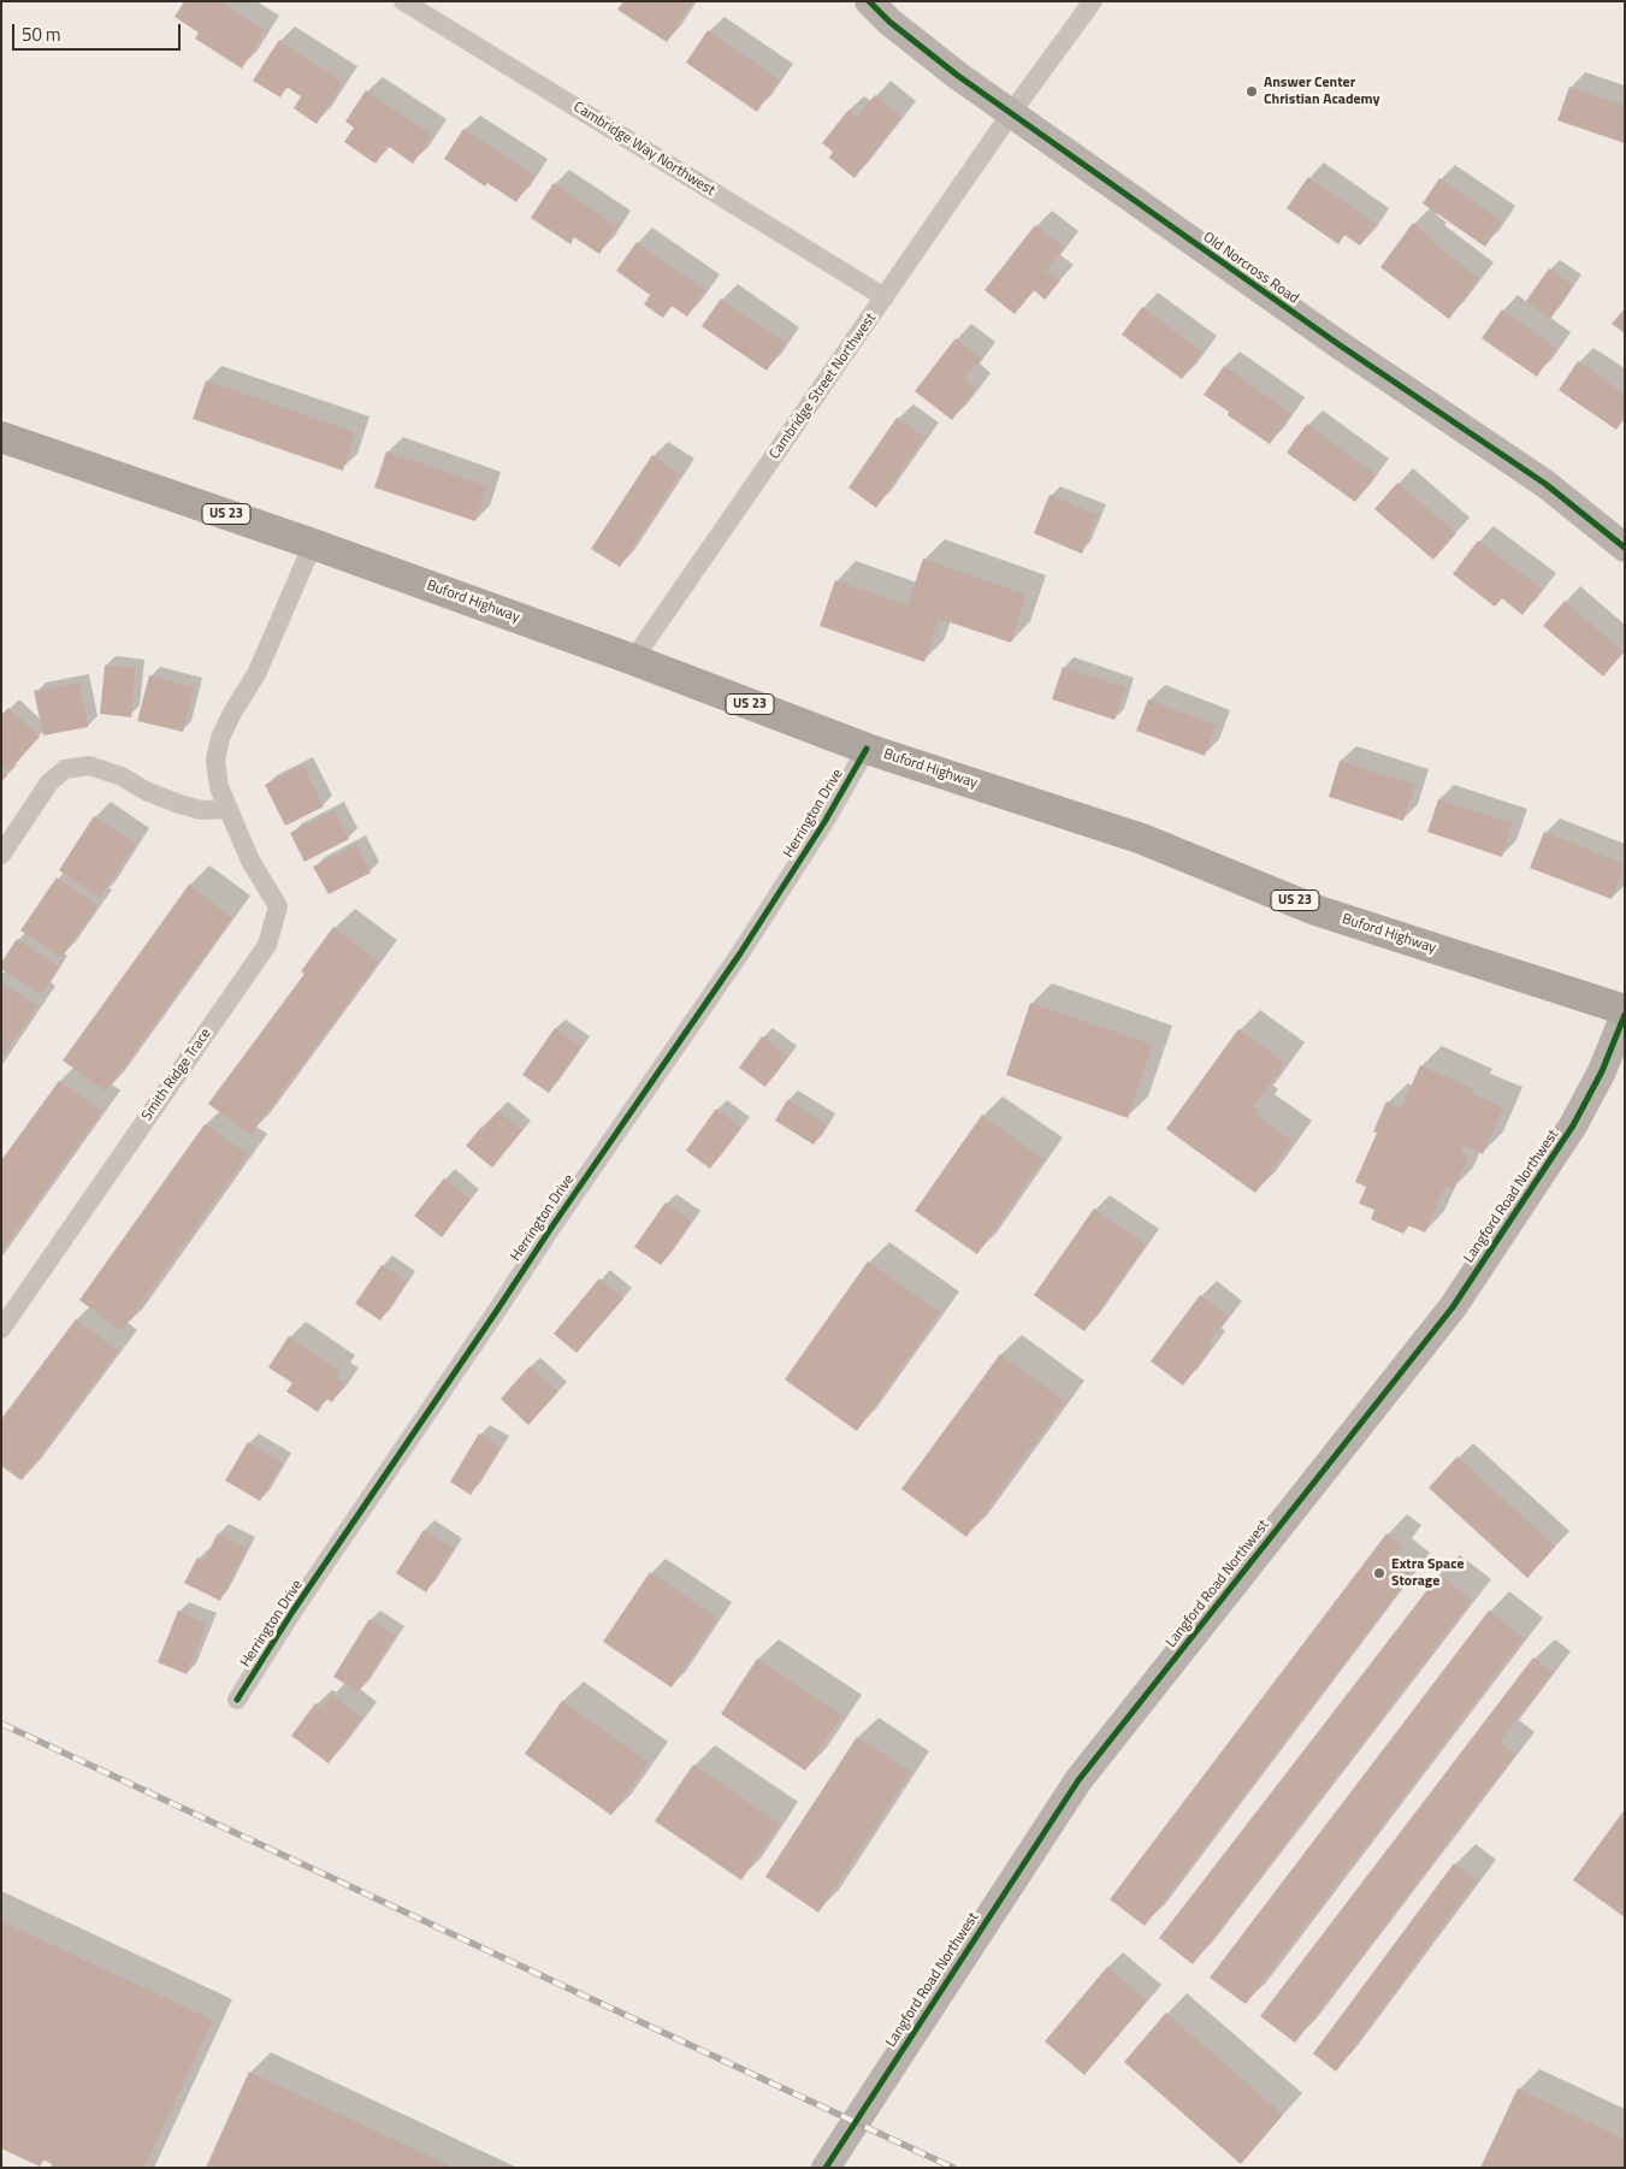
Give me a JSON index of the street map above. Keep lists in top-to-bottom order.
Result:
{
  "streets": {
    "main road": ["US 23", "Buford Highway"],
    "street": [
      "Cambridge Way Northwest",
      "Old Norcross Road",
      "Cambridge Street Northwest",
      "Herrington Drive",
      "Smith Ridge Trace",
      "Langford Road Northwest"
    ]
  },
  "crossings": [
    ["Cambridge Way Northwest", "Cambridge Street Northwest"],
    ["Old Norcross Road", "Cambridge Street Northwest"],
    ["Cambridge Street Northwest", "Buford Highway"],
    ["Buford Highway", "Herrington Drive"],
    ["Buford Highway", "Smith Ridge Trace"],
    ["Buford Highway", "Langford Road Northwest"]
  ],
  "places": ["Answer Center Christian Academy", "Extra Space Storage"],
  "scale_bar": "50 m"
}
